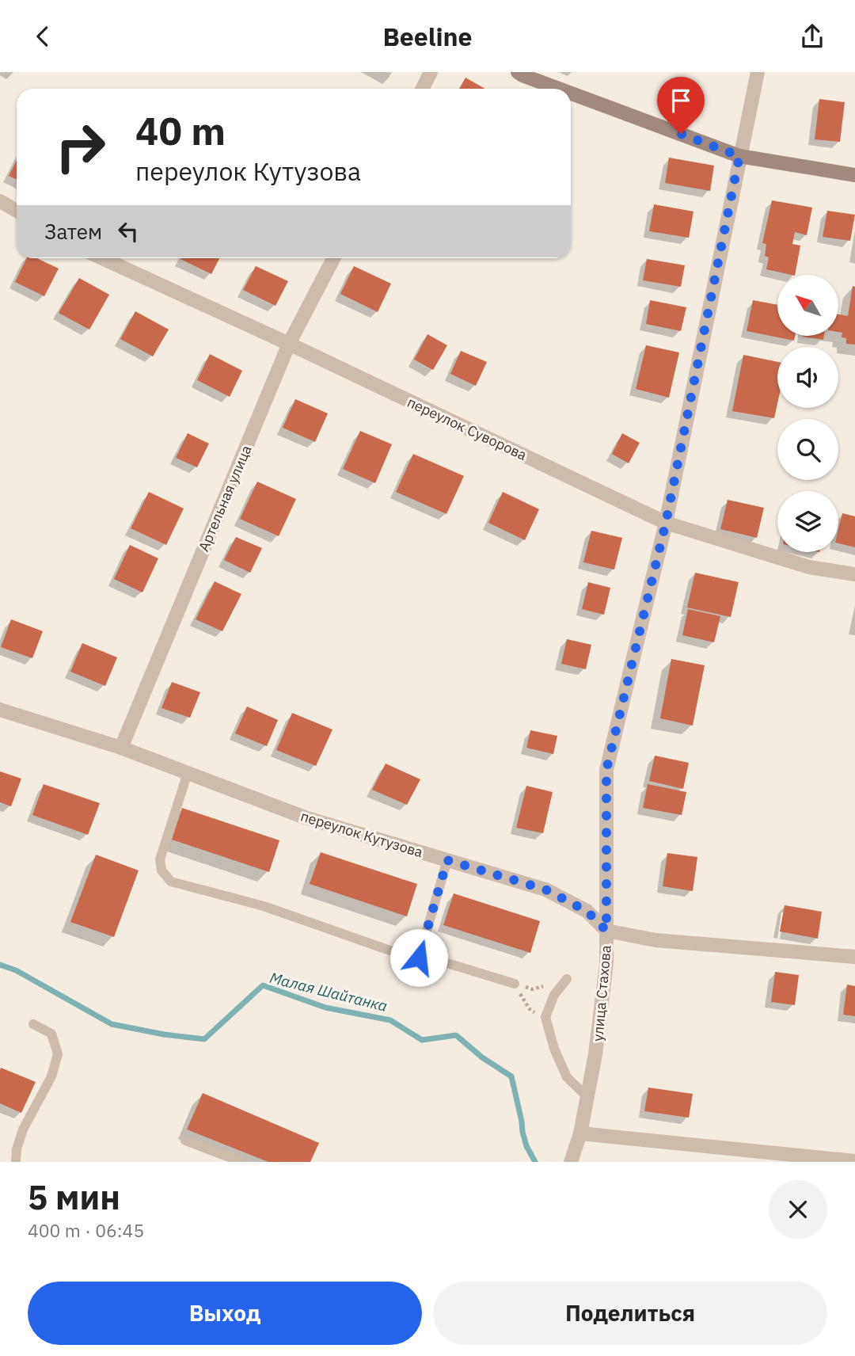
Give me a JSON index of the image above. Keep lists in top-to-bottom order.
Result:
{
  "streets": {
    "street": [
      "переулок Суворова",
      "Артельная улица",
      "переулок Кутузова",
      "улица Стахова"
    ]
  },
  "crossings": [
    ["переулок Суворова", "Артельная улица"],
    ["переулок Суворова", "улица Стахова"],
    ["Артельная улица", "переулок Кутузова"],
    ["переулок Кутузова", "улица Стахова"]
  ],
  "water": ["Малая Шайтанка"],
  "north": "top left",
  "page": {
    "header": "Beeline",
    "turn": ["40 m", "переулок Кутузова"],
    "then": "Затем",
    "heading": ["5 мин", "400 m · 06:45"],
    "buttons": ["Выход", "Поделиться"]
  }
}
